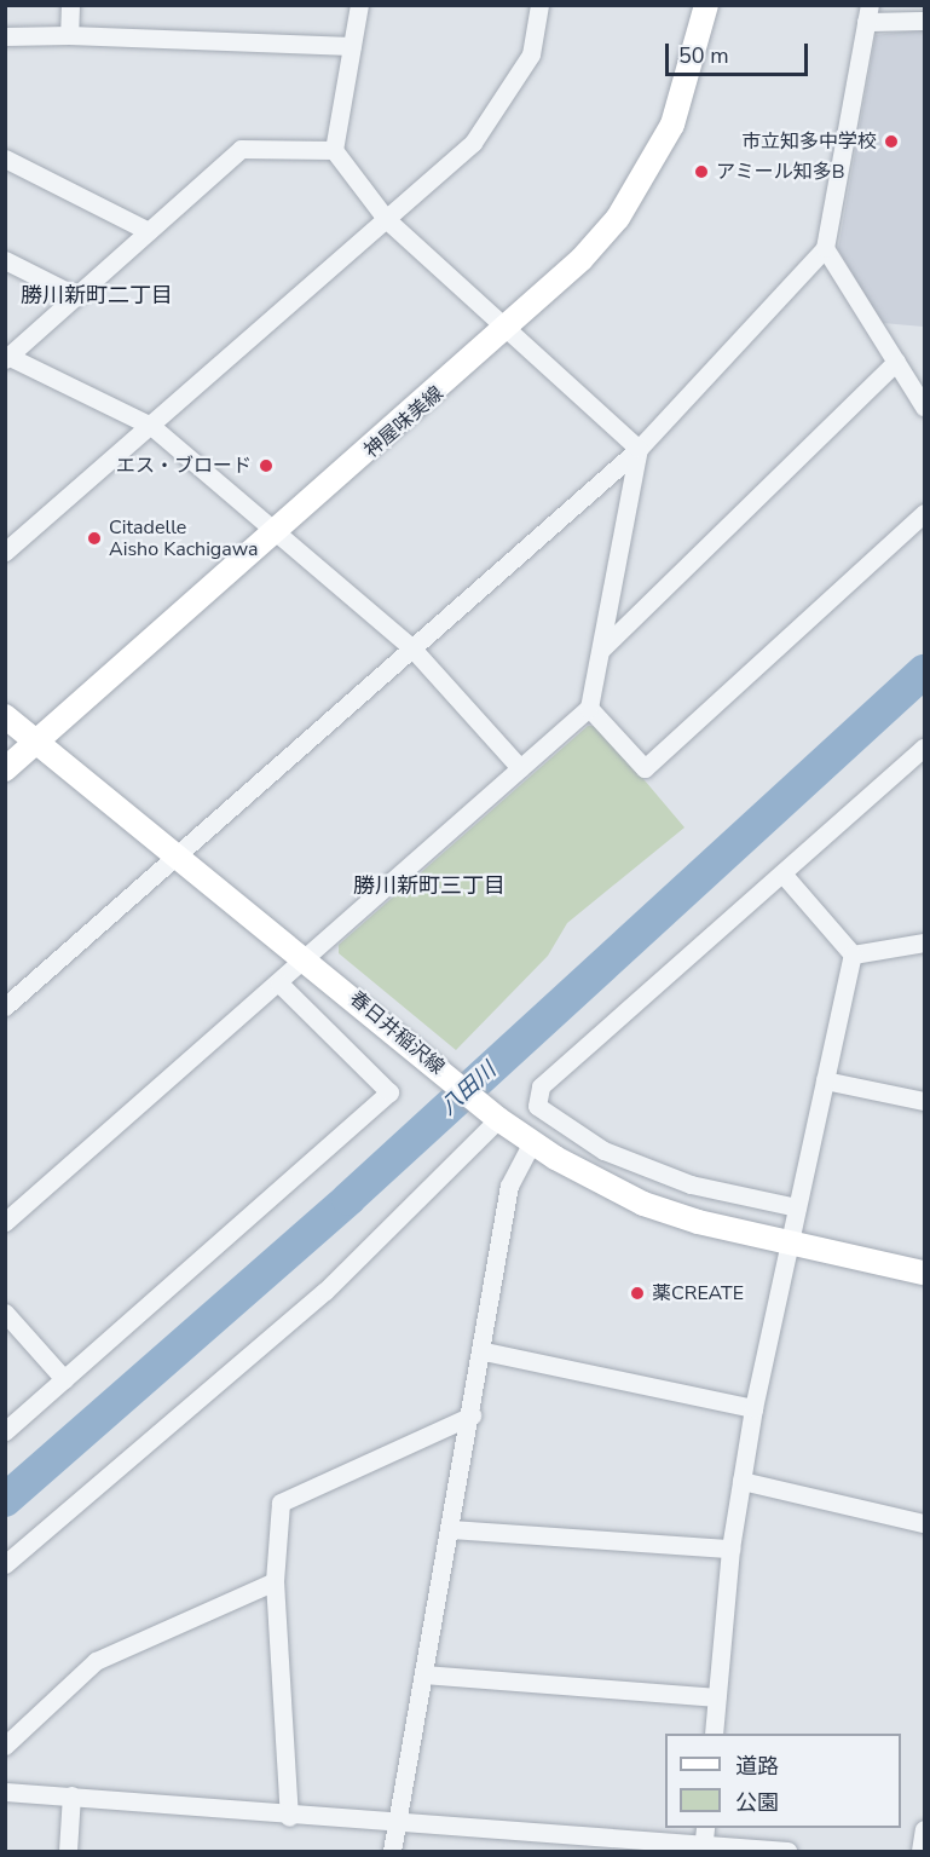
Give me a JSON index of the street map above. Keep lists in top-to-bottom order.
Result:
{
  "streets": {
    "main road": ["神屋味美線", "春日井稲沢線"]
  },
  "crossings": [
    ["神屋味美線", "春日井稲沢線"]
  ],
  "districts": ["勝川新町二丁目", "勝川新町三丁目"],
  "water": ["八田川"],
  "places": [
    "市立知多中学校",
    "アミール知多B",
    "エス・ブロード",
    "Citadelle Aisho Kachigawa",
    "薬CREATE"
  ],
  "legend": ["道路", "公園"],
  "scale_bar": "50 m"
}
